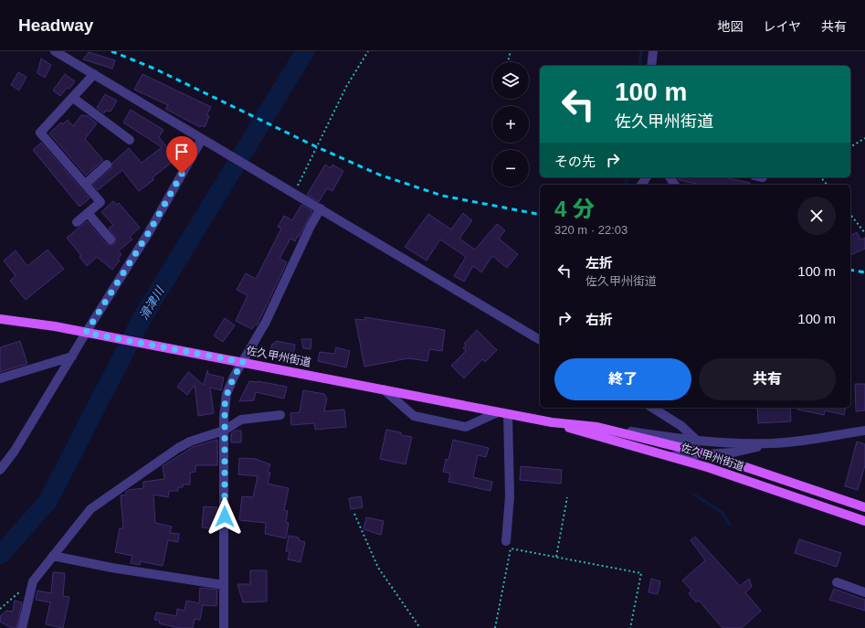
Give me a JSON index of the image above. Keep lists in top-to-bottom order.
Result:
{
  "streets": {
    "main road": ["佐久甲州街道"]
  },
  "water": ["滑津川"],
  "page": {
    "header": "Headway",
    "nav": ["地図", "レイヤ", "共有"],
    "map_buttons": ["+", "−"],
    "turn": ["100 m", "佐久甲州街道"],
    "then": "その先",
    "heading": ["4 分", "320 m · 22:03"],
    "list": [
      {
        "name": "左折",
        "note": "佐久甲州街道",
        "value": "100 m"
      },
      {
        "name": "右折",
        "value": "100 m"
      }
    ],
    "buttons": ["終了", "共有"]
  }
}
